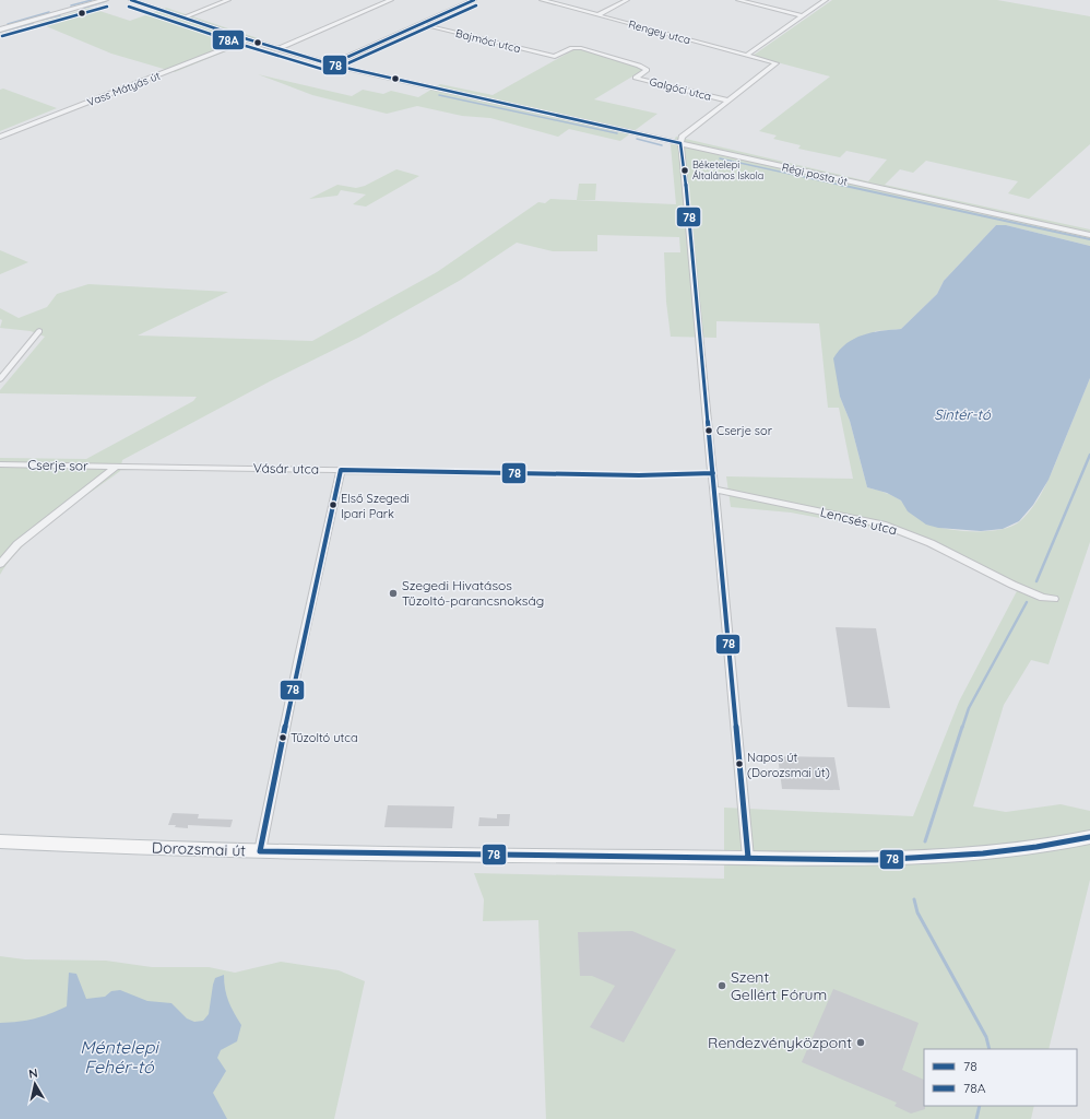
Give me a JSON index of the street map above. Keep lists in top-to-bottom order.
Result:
{
  "streets": {
    "main road": ["Dorozsmai út"],
    "street": [
      "Rengey utca",
      "Bajmóci utca",
      "Vass Mátyás út",
      "Galgóci utca",
      "Régi posta út",
      "Cserje sor",
      "Vásár utca",
      "Lencsés utca"
    ]
  },
  "crossings": [
    ["Rengey utca", "Galgóci utca"],
    ["Bajmóci utca", "Galgóci utca"],
    ["Vass Mátyás út", "Régi posta út"],
    ["Cserje sor", "Vásár utca"]
  ],
  "water": ["Sintér-tó", "Méntelepi Fehér-tó"],
  "places": [
    "Béketelepi Általános Iskola",
    "Cserje sor",
    "Első Szegedi Ipari Park",
    "Szegedi Hivatásos Tűzoltó-parancsnokság",
    "Tűzoltó utca",
    "Napos út (Dorozsmai út)",
    "Szent Gellért Fórum",
    "Rendezvényközpont"
  ],
  "lines": ["transit line 78", "transit line 78A"],
  "legend": ["78", "78A"],
  "north": "top"
}
